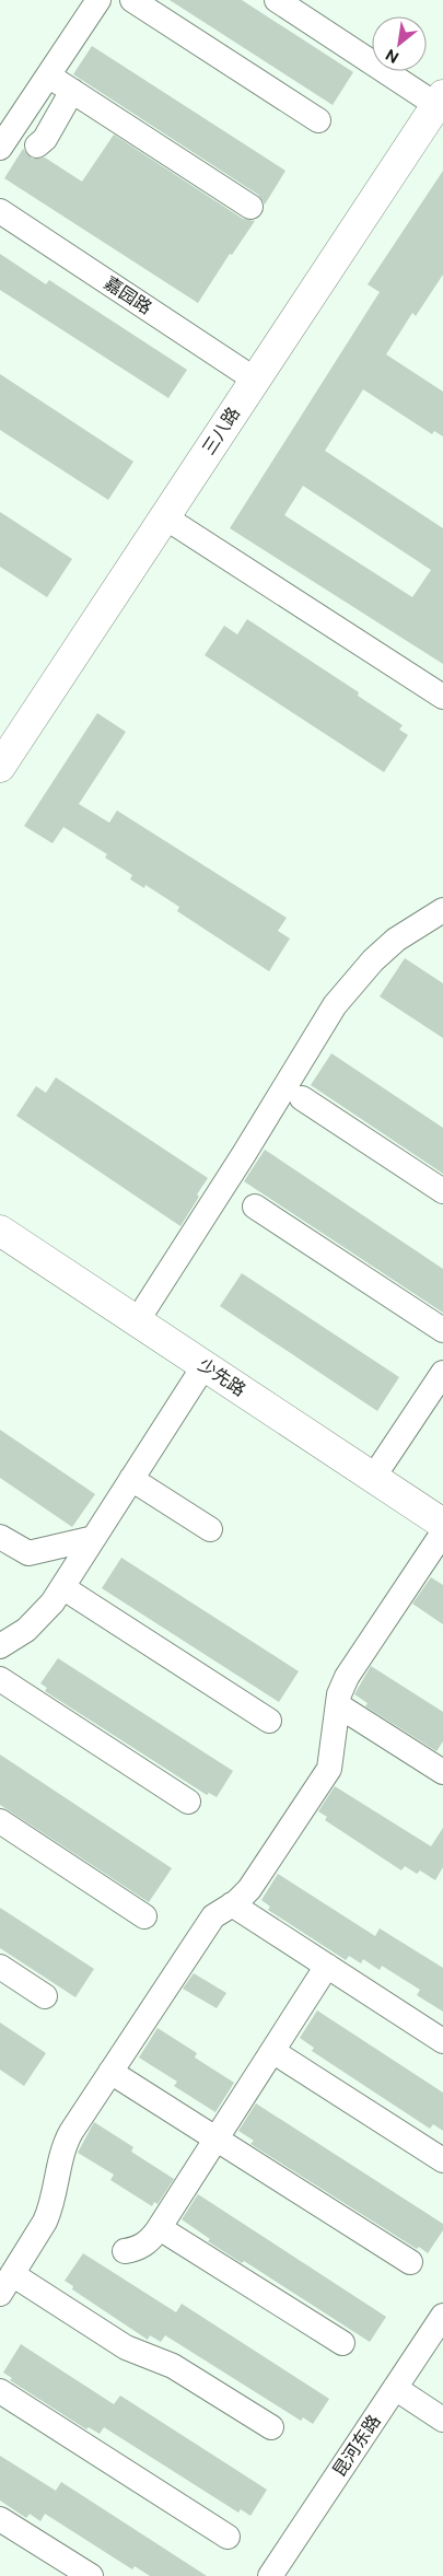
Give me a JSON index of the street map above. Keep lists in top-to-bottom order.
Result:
{
  "streets": {
    "main road": ["三八路", "少先路"],
    "street": ["嘉园路", "昆河东路"]
  },
  "crossings": [
    ["嘉园路", "三八路"]
  ],
  "north": "bottom left"
}
